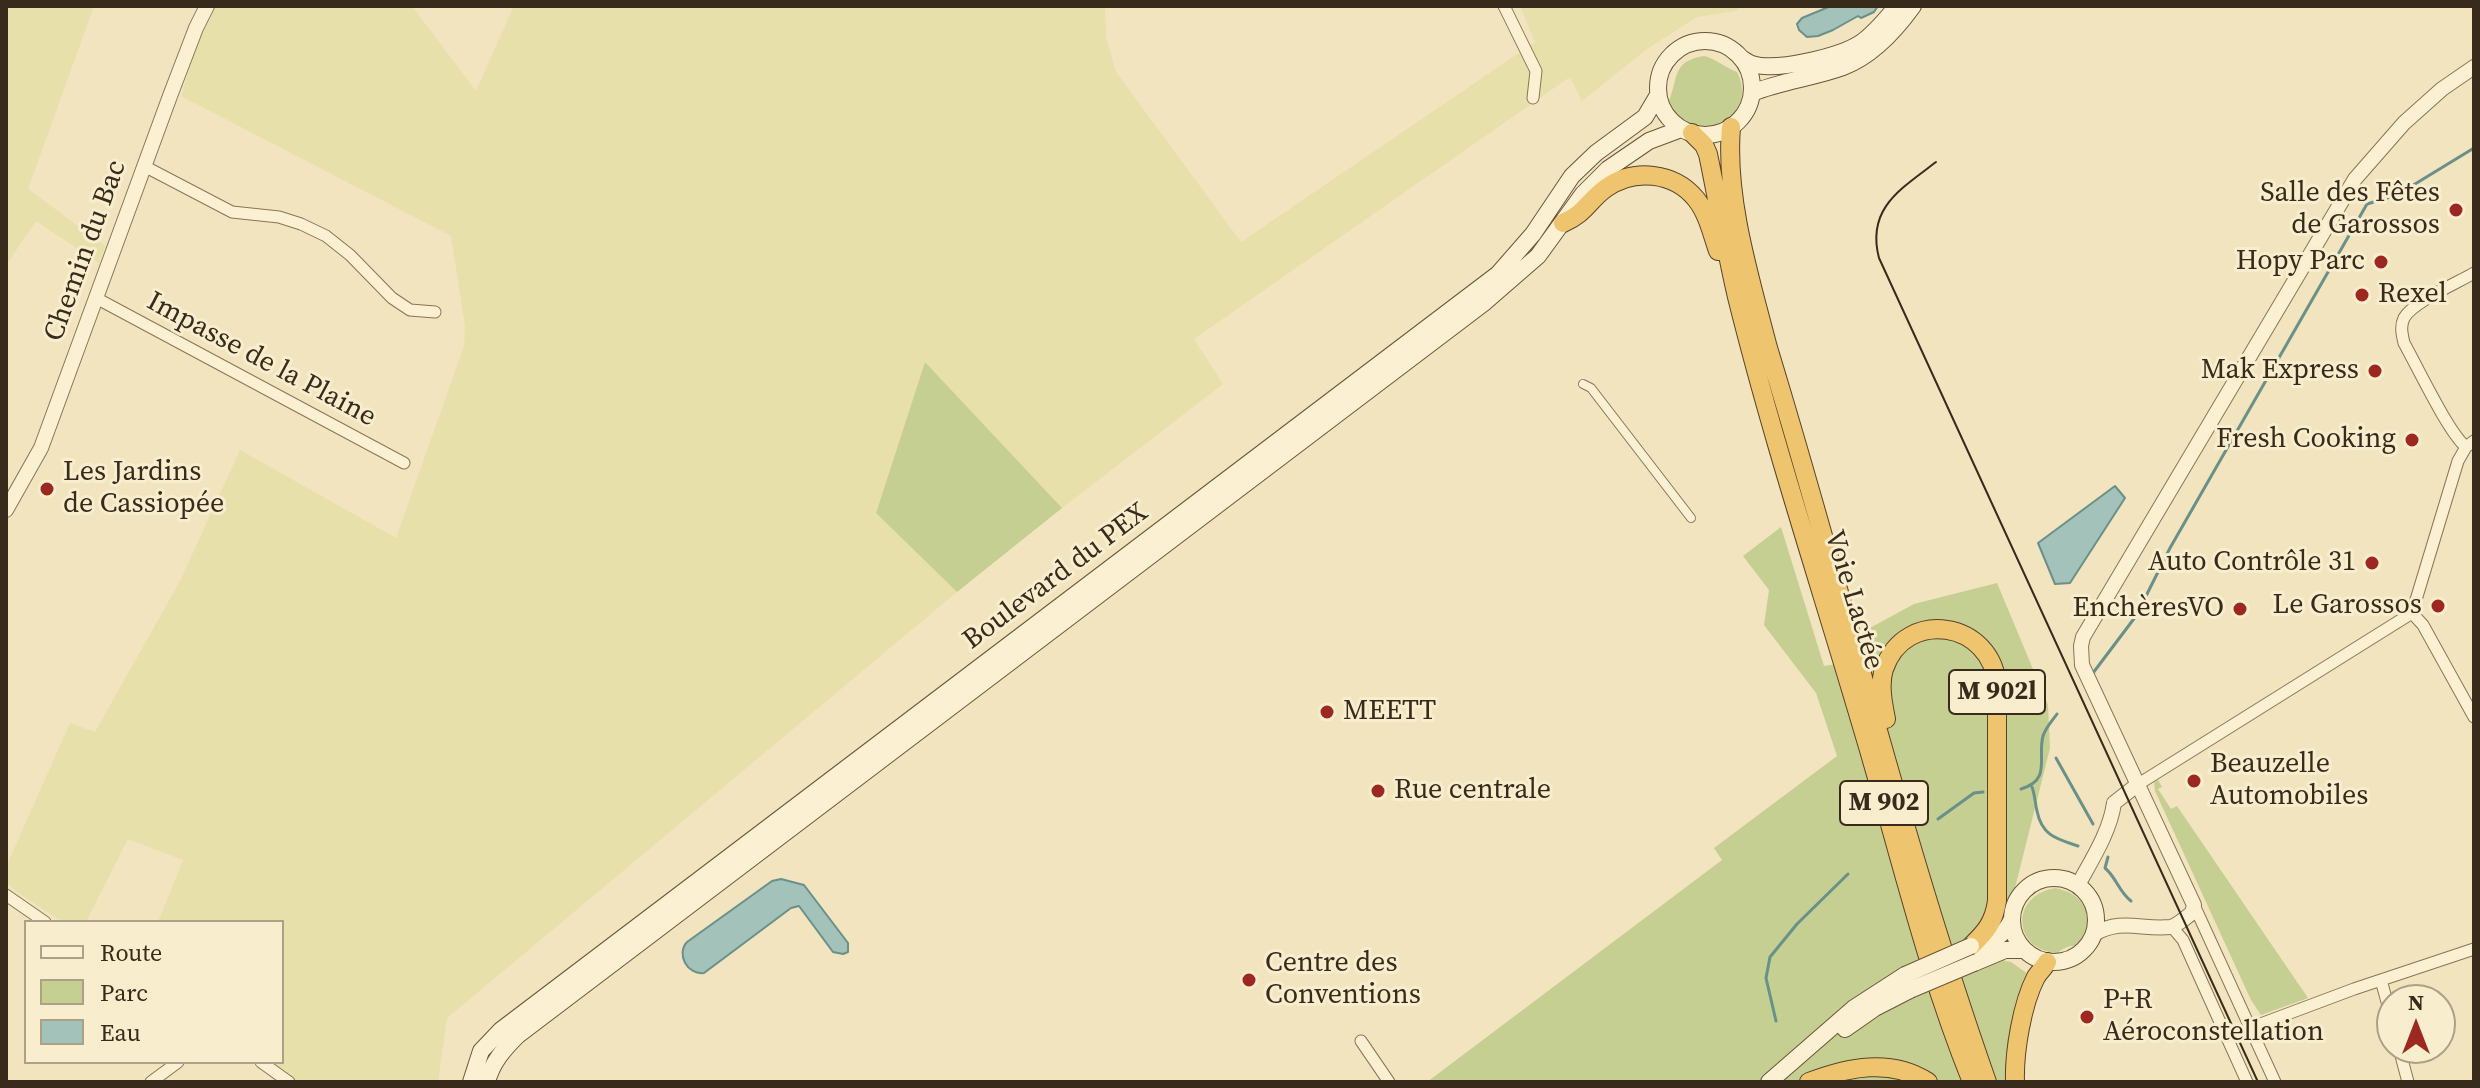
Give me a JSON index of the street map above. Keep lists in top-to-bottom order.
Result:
{
  "streets": {
    "highway": ["Voie Lactée", "M 902l", "M 902"],
    "main road": ["Boulevard du PEX"],
    "street": ["Chemin du Bac", "Impasse de la Plaine"]
  },
  "crossings": [
    ["Chemin du Bac", "Impasse de la Plaine"],
    ["Boulevard du PEX", "Voie Lactée"],
    ["Voie Lactée", "M 902l"]
  ],
  "places": [
    "Salle des Fêtes de Garossos",
    "Hopy Parc",
    "Rexel",
    "Mak Express",
    "Fresh Cooking",
    "Les Jardins de Cassiopée",
    "Auto Contrôle 31",
    "Le Garossos",
    "EnchèresVO",
    "MEETT",
    "Beauzelle Automobiles",
    "Rue centrale",
    "Centre des Conventions",
    "P+R Aéroconstellation"
  ],
  "legend": ["Route", "Parc", "Eau"],
  "north": "top"
}
